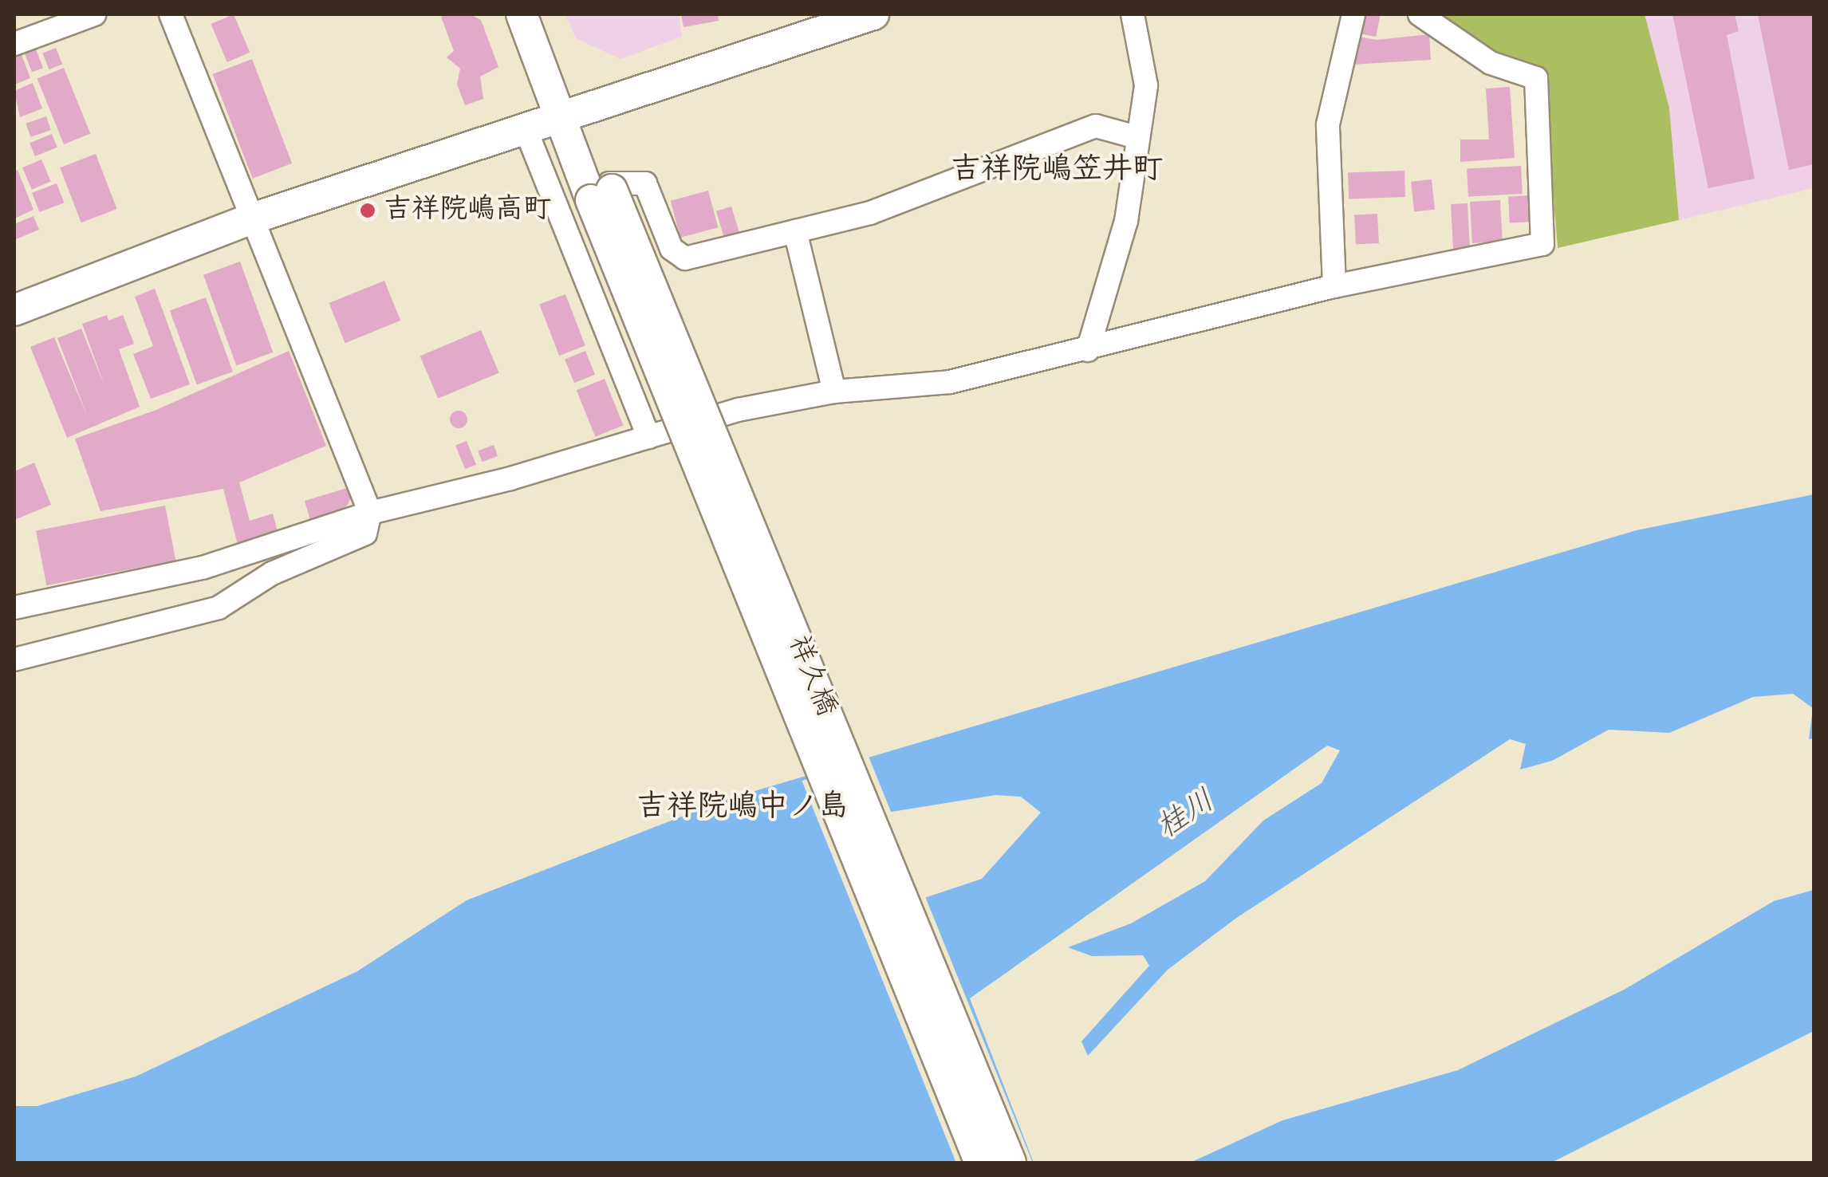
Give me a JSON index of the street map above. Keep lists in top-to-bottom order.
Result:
{
  "streets": {
    "street": ["祥久橋"]
  },
  "districts": ["吉祥院嶋笠井町", "吉祥院嶋中ノ島"],
  "water": ["桂川"],
  "places": ["吉祥院嶋高町"]
}
